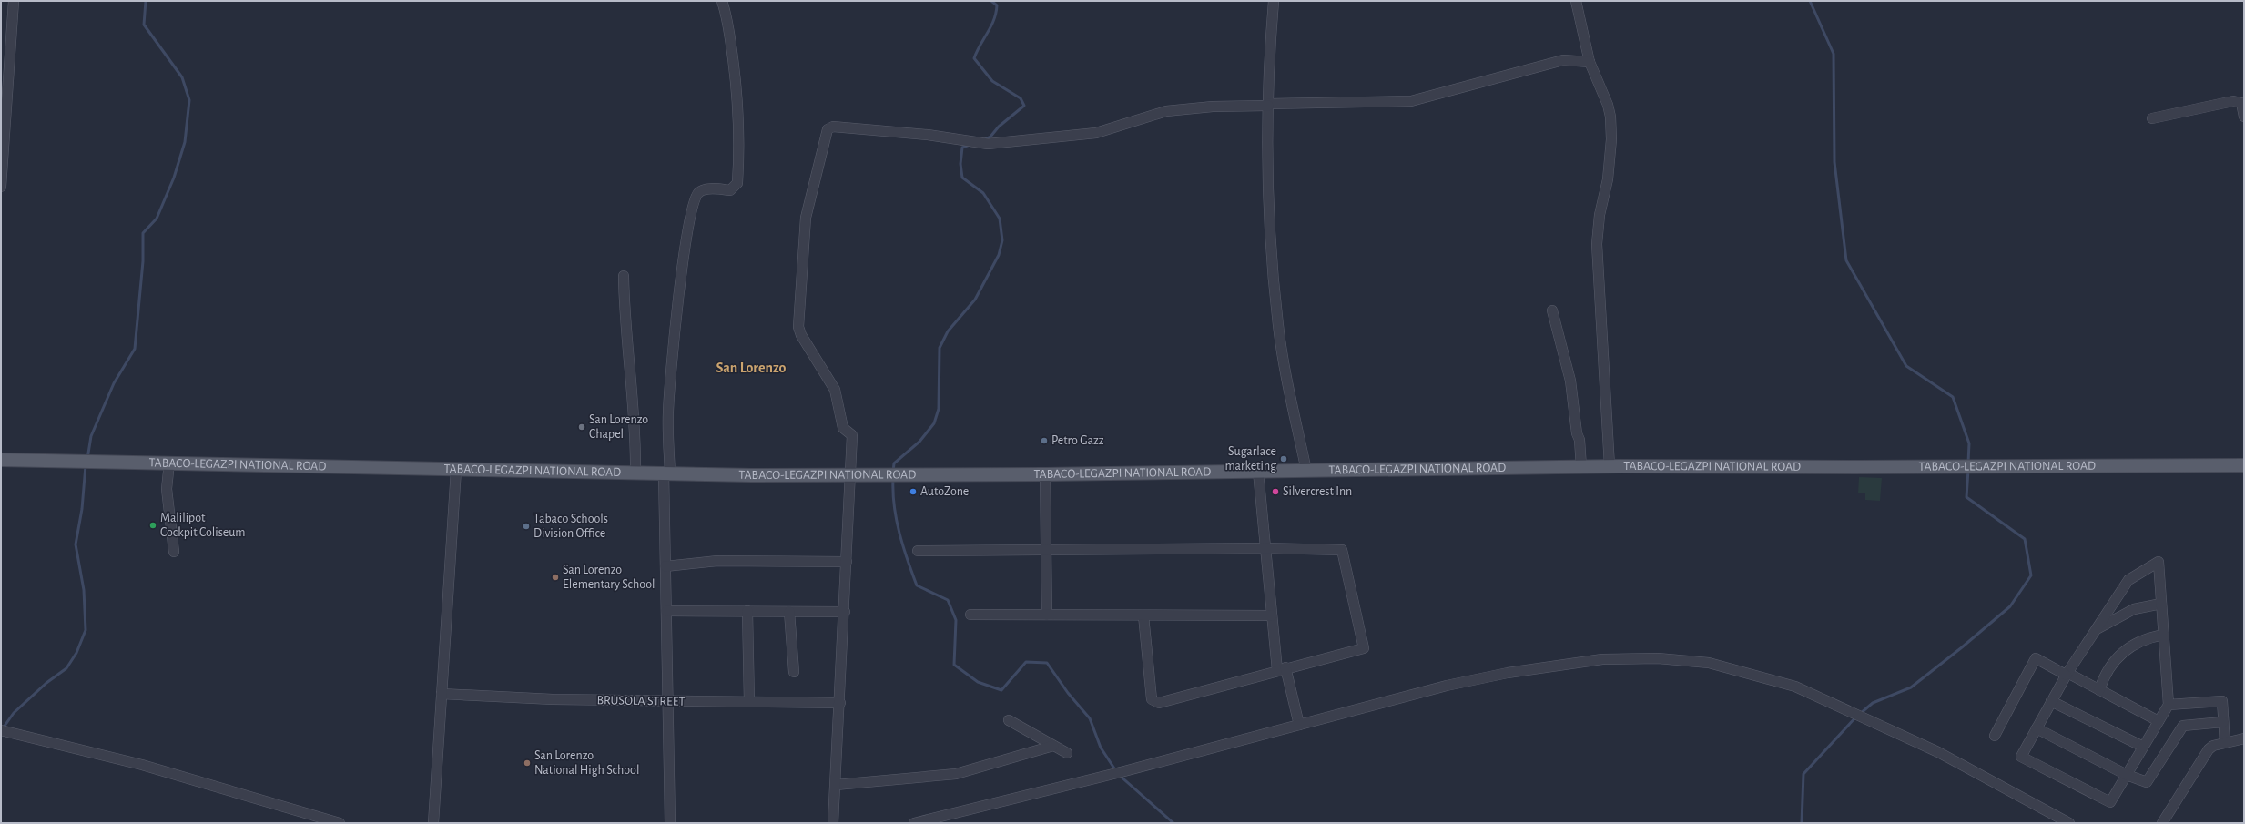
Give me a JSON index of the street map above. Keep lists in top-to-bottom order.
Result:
{
  "streets": {
    "main road": ["TABACO-LEGAZPI NATIONAL ROAD"],
    "street": ["BRUSOLA STREET"]
  },
  "districts": ["San Lorenzo"],
  "places": [
    "San Lorenzo Chapel",
    "Petro Gazz",
    "Sugarlace marketing",
    "AutoZone",
    "Silvercrest Inn",
    "Malilipot Cockpit Coliseum",
    "Tabaco Schools Division Office",
    "San Lorenzo Elementary School",
    "San Lorenzo National High School"
  ]
}
